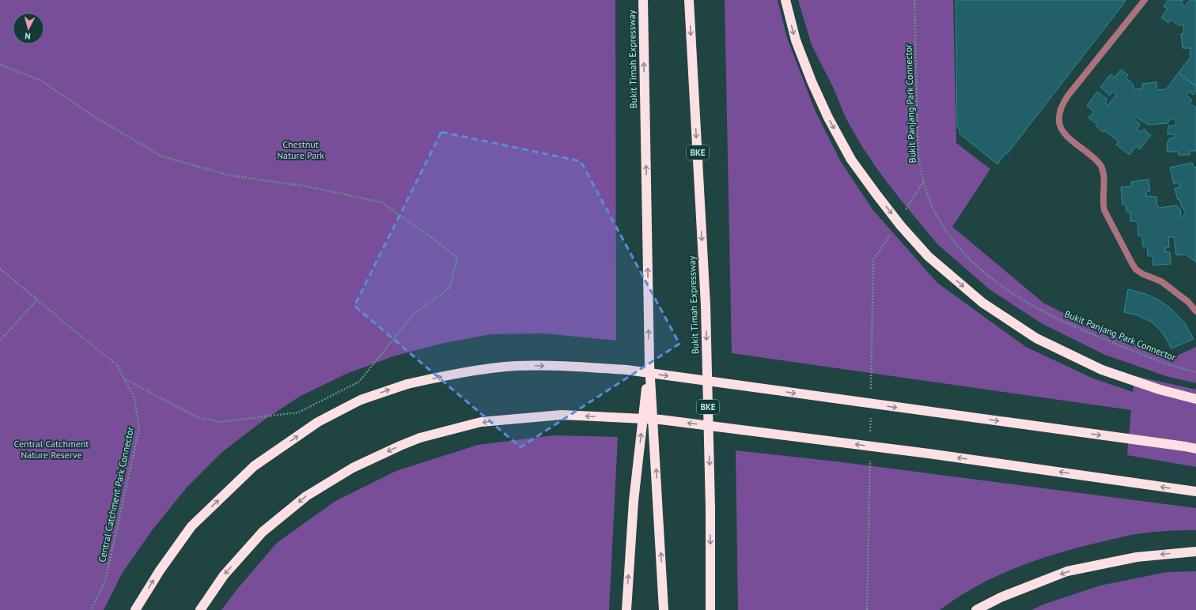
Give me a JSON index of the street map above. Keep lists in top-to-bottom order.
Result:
{
  "streets": {
    "highway": ["Bukit Timah Expressway", "BKE"],
    "path": ["Bukit Panjang Park Connector", "Central Catchment Park Connector"]
  },
  "parks": ["Chestnut Nature Park", "Central Catchment Nature Reserve"],
  "north": "bottom"
}
